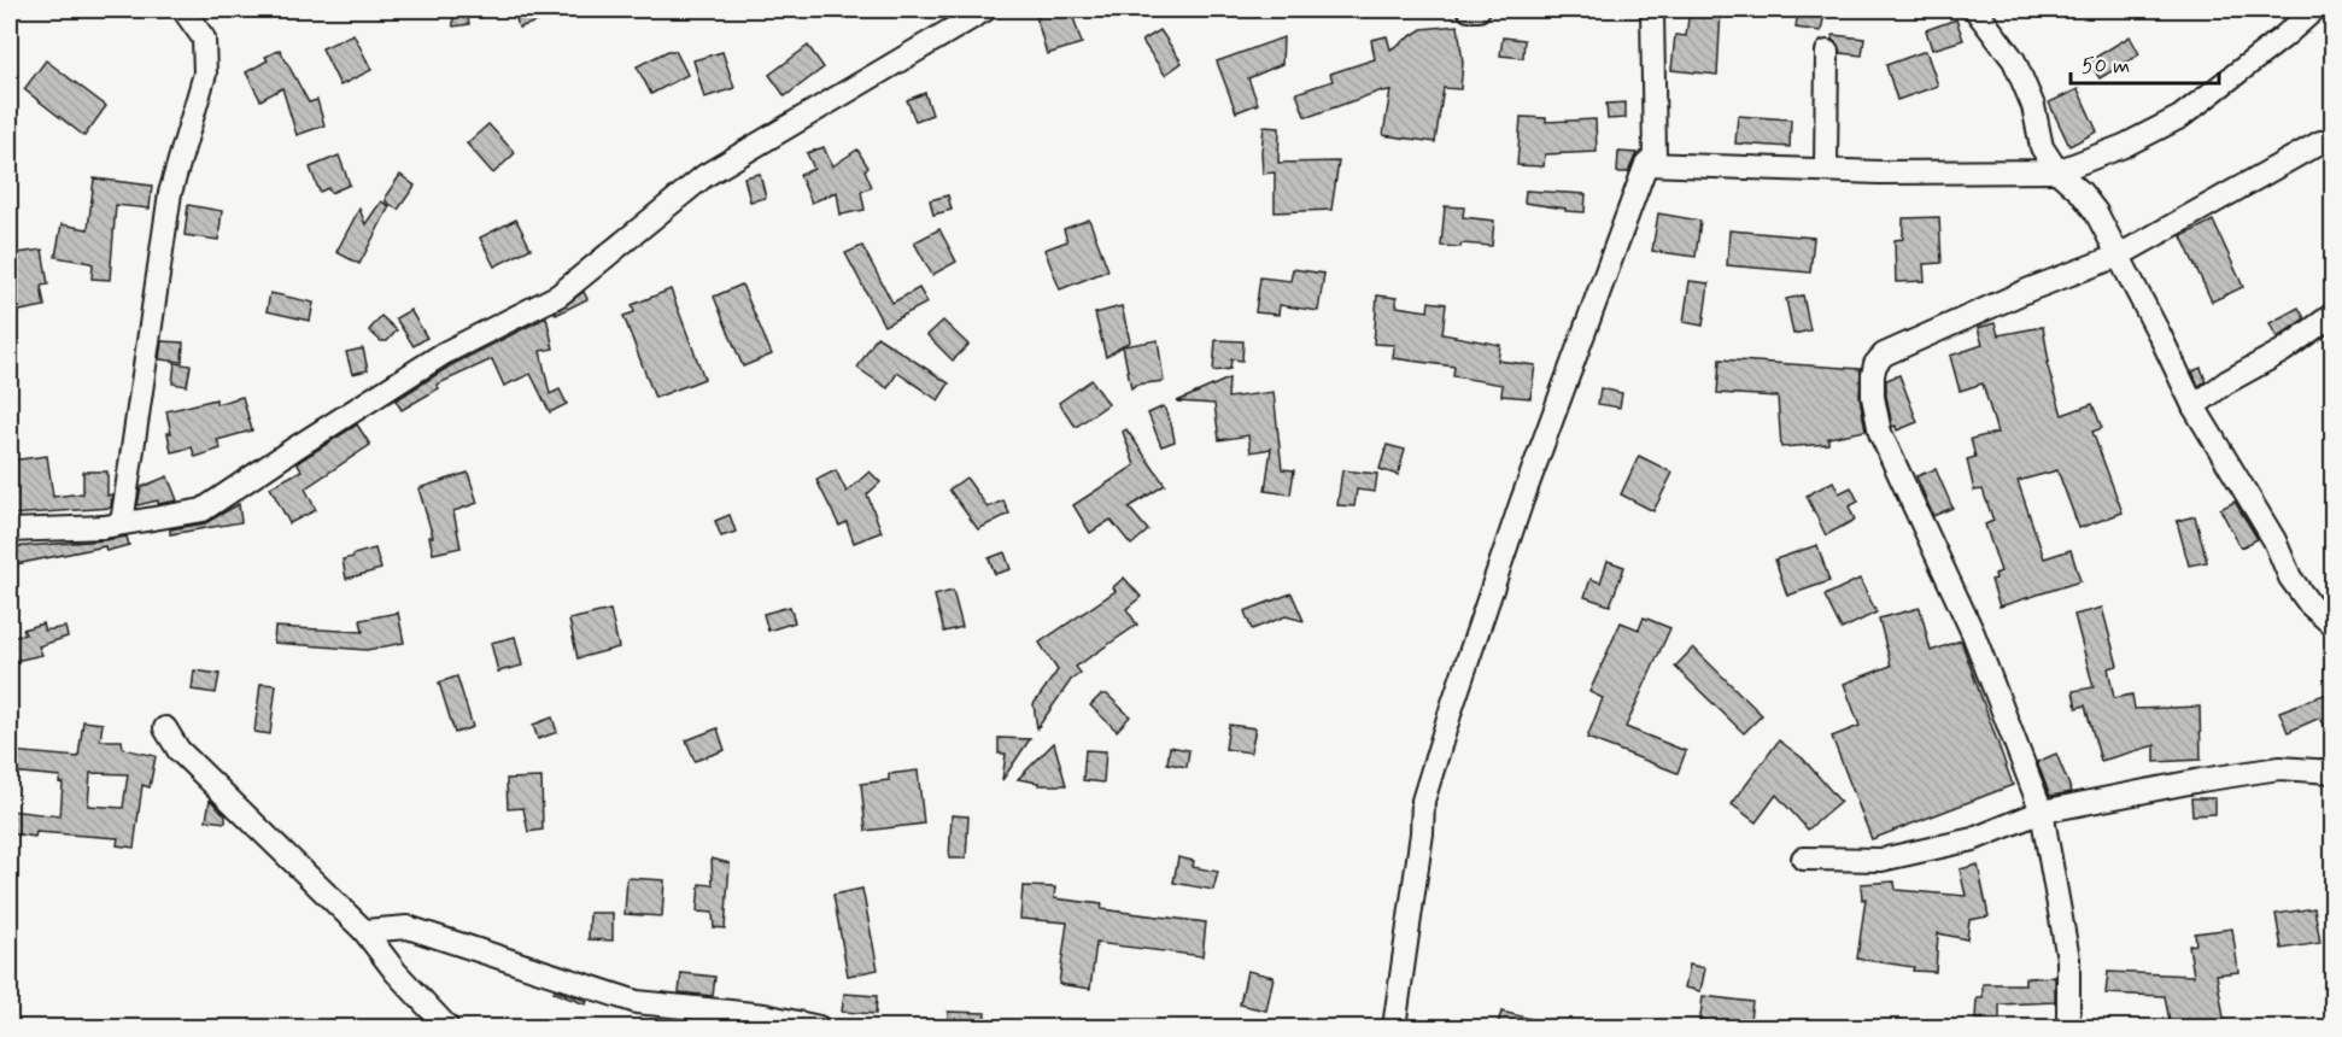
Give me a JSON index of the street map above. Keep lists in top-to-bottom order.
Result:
{
  "scale_bar": "50 m"
}
